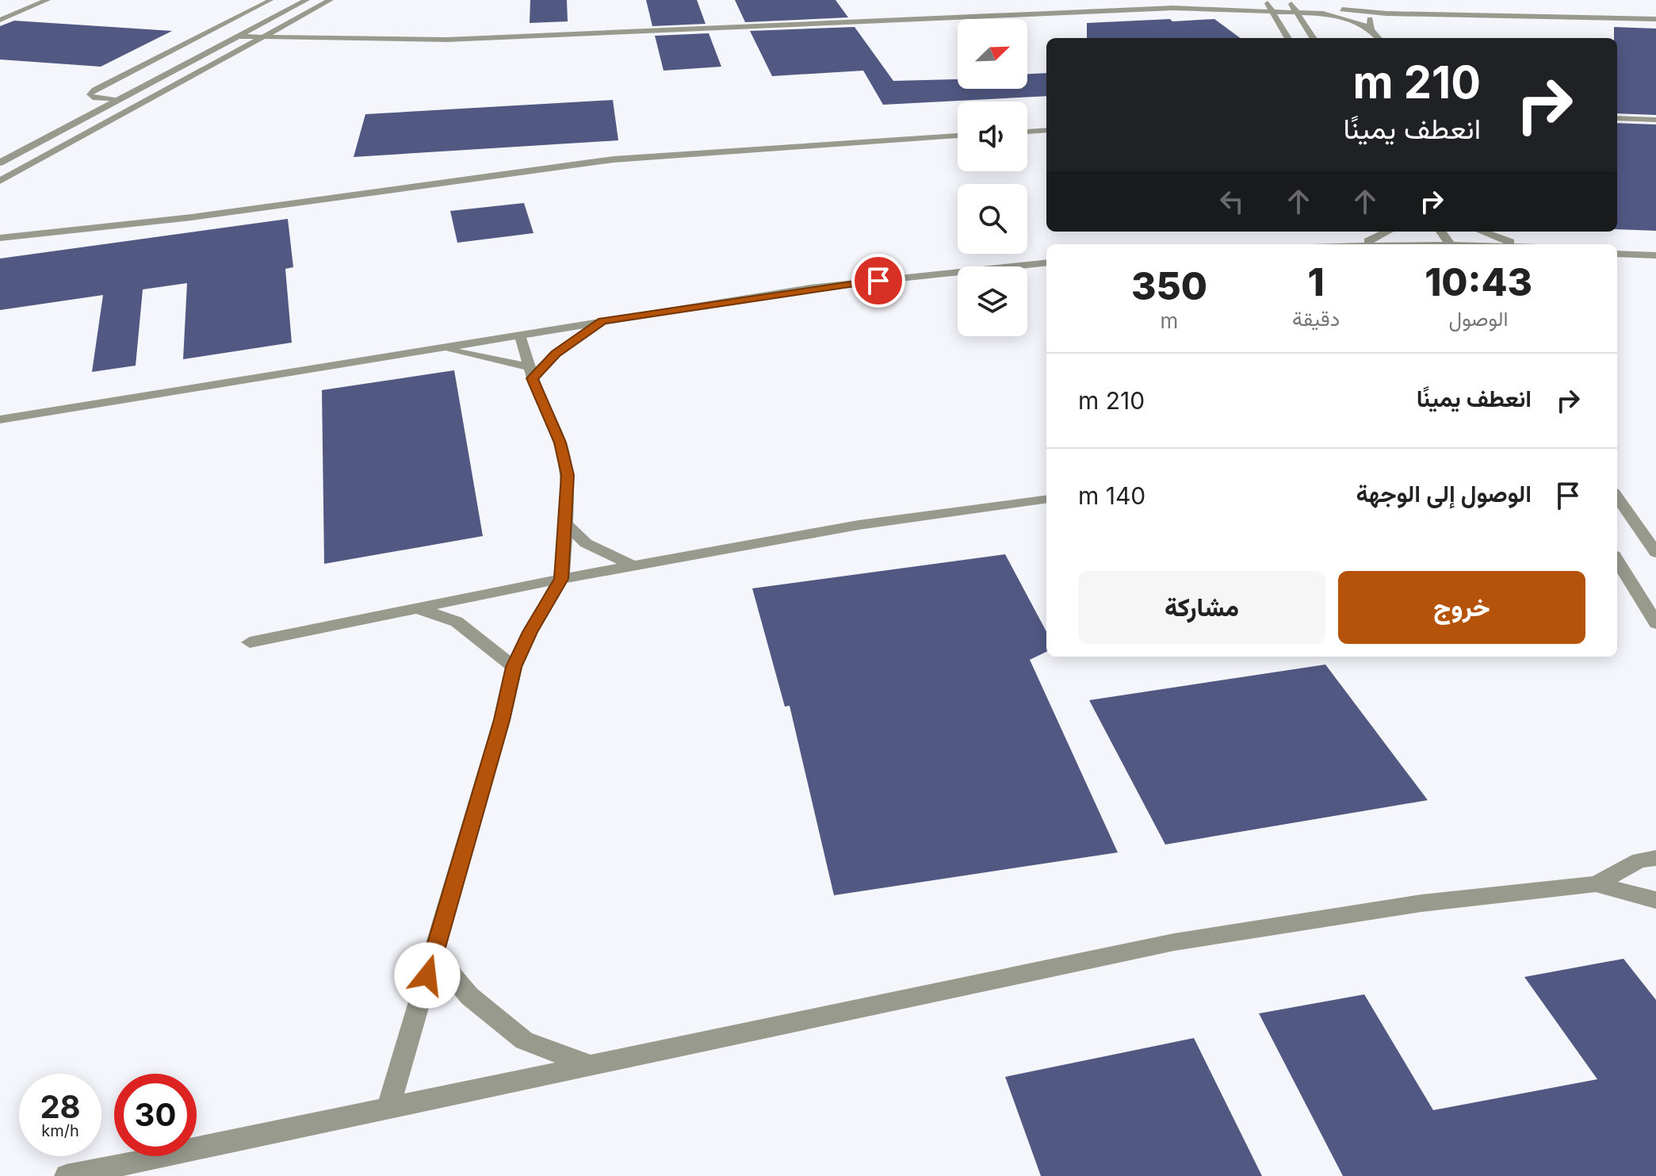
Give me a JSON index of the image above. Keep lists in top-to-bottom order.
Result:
{
  "north": "top right",
  "page": {
    "turn": ["210 m", "انعطف يمينًا"],
    "eta": [
      "10:43",
      "الوصول",
      "1",
      "دقيقة",
      "350",
      "m"
    ],
    "list": [
      {
        "name": "انعطف يمينًا",
        "value": "210 m"
      },
      {
        "name": "الوصول إلى الوجهة",
        "value": "140 m"
      }
    ],
    "buttons": ["خروج", "مشاركة"],
    "speed": "28 km/h",
    "limit": "30"
  }
}
